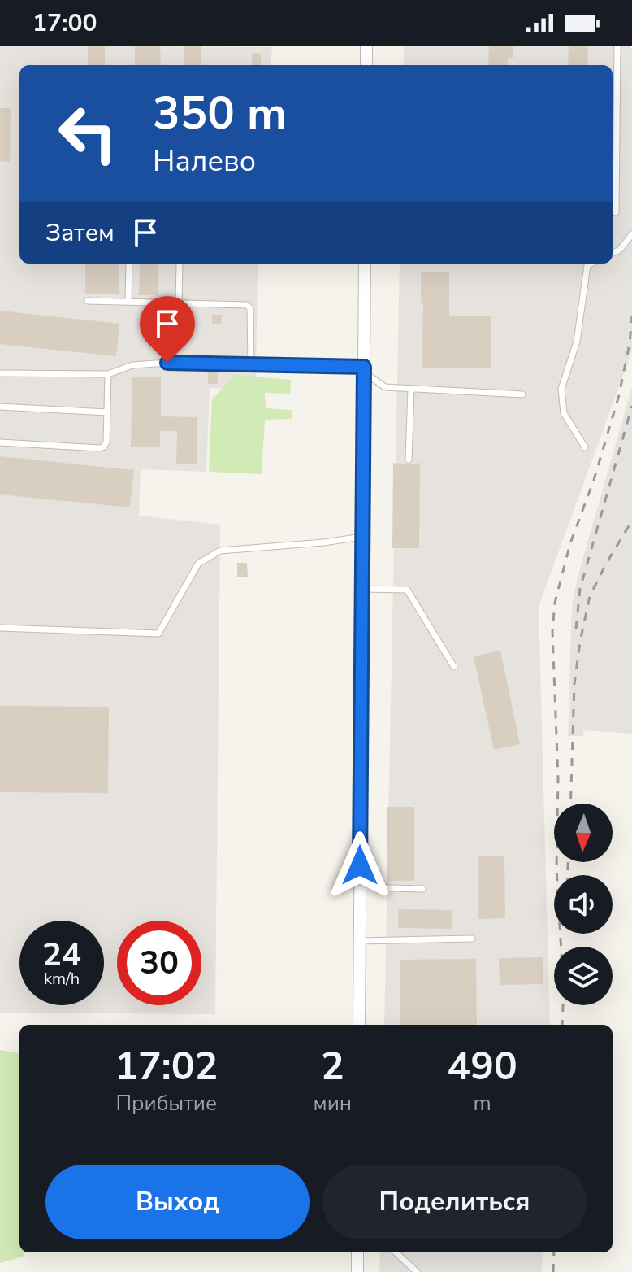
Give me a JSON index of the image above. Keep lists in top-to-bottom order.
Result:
{
  "north": "bottom",
  "page": {
    "status": "17:00",
    "turn": ["350 m", "Налево"],
    "then": "Затем",
    "speed": "24 km/h",
    "limit": "30",
    "eta": [
      "17:02",
      "Прибытие",
      "2",
      "мин",
      "490",
      "m"
    ],
    "buttons": ["Выход", "Поделиться"]
  }
}
